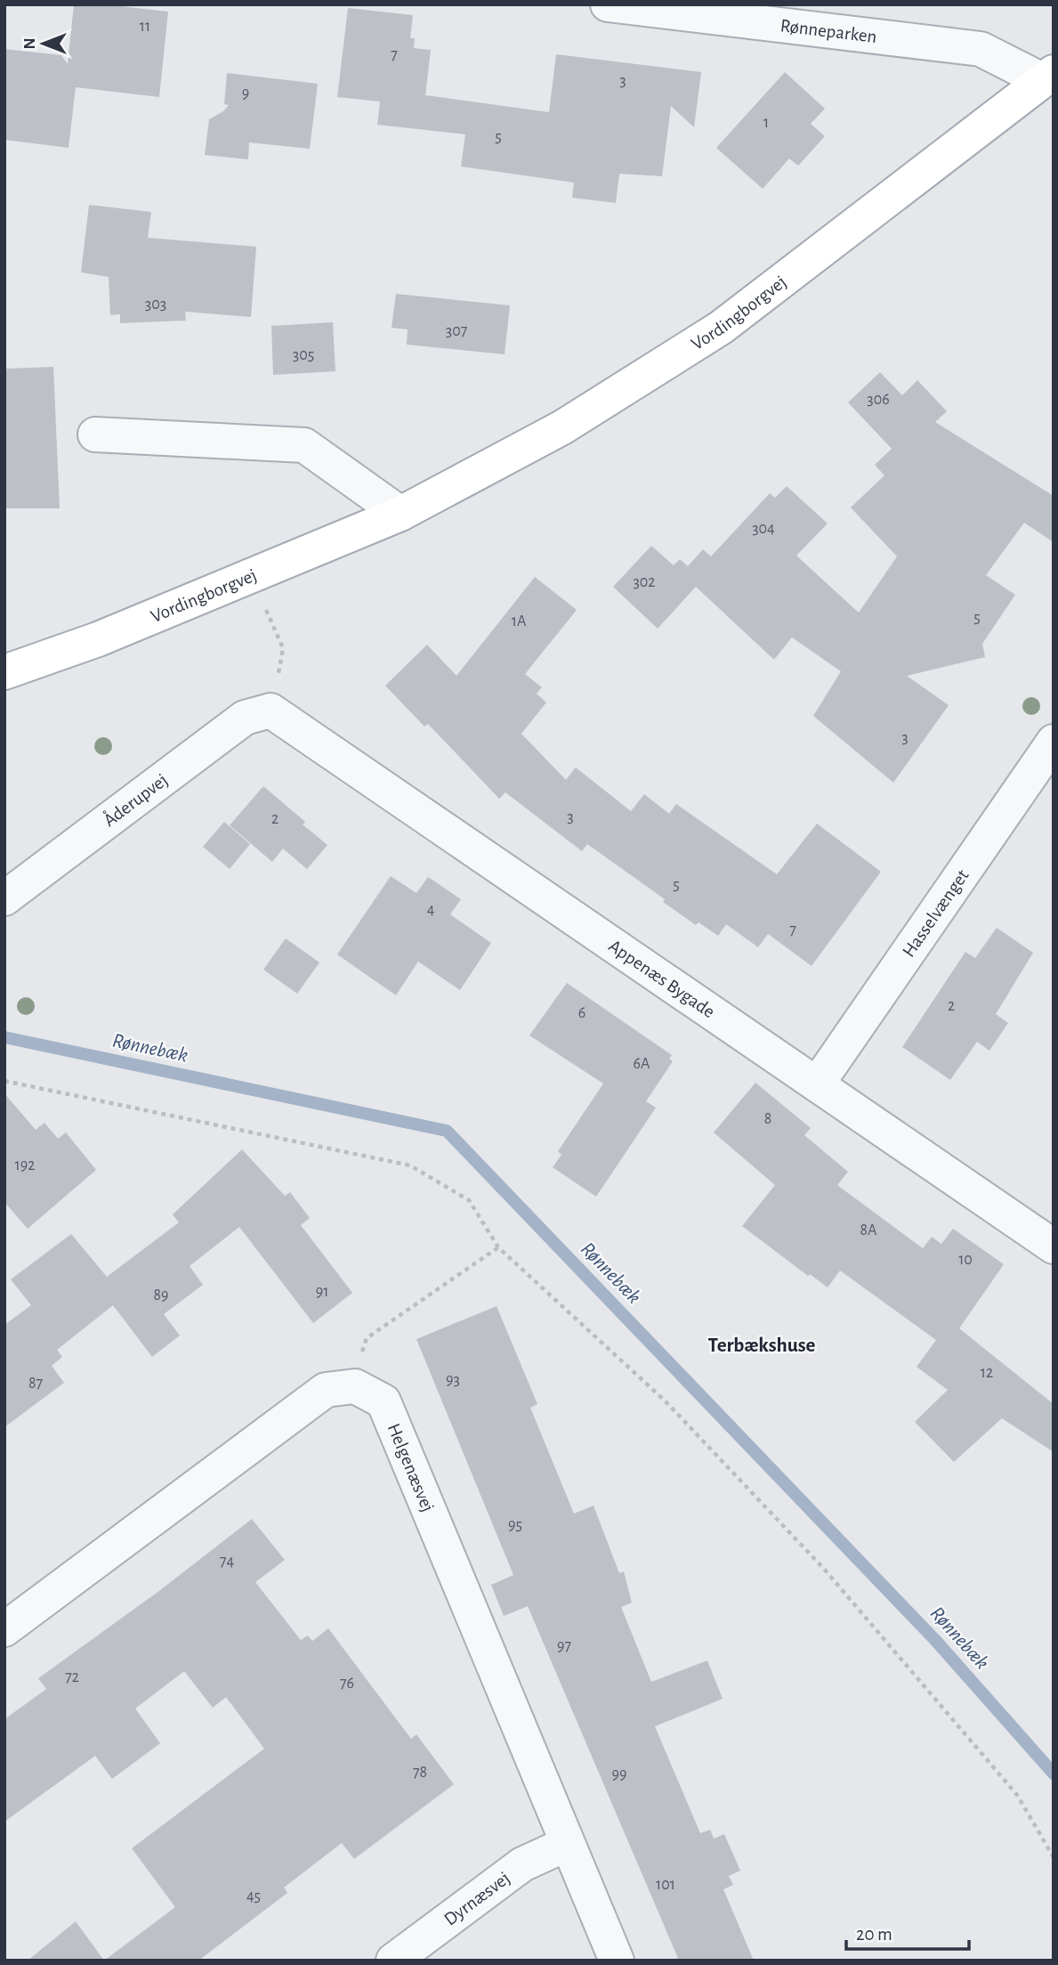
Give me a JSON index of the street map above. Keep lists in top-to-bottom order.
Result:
{
  "streets": {
    "main road": ["Vordingborgvej"],
    "street": [
      "Rønneparken",
      "Åderupvej",
      "Hasselvænget",
      "Appenæs Bygade",
      "Helgenæsvej",
      "Dyrnæsvej"
    ]
  },
  "crossings": [
    ["Rønneparken", "Vordingborgvej"],
    ["Åderupvej", "Appenæs Bygade"],
    ["Hasselvænget", "Appenæs Bygade"],
    ["Helgenæsvej", "Dyrnæsvej"]
  ],
  "districts": ["Terbækshuse"],
  "water": ["Rønnebæk"],
  "house_numbers": [
    "11",
    "7",
    "3",
    "9",
    "1",
    "5",
    "303",
    "307",
    "305",
    "306",
    "304",
    "302",
    "5",
    "1A",
    "3",
    "3",
    "2",
    "5",
    "4",
    "7",
    "2",
    "6",
    "6A",
    "8",
    "192",
    "8A",
    "10",
    "91",
    "89",
    "12",
    "93",
    "87",
    "95",
    "74",
    "97",
    "72",
    "76",
    "78",
    "99",
    "101",
    "45"
  ],
  "scale_bar": "20 m",
  "north": "left"
}
